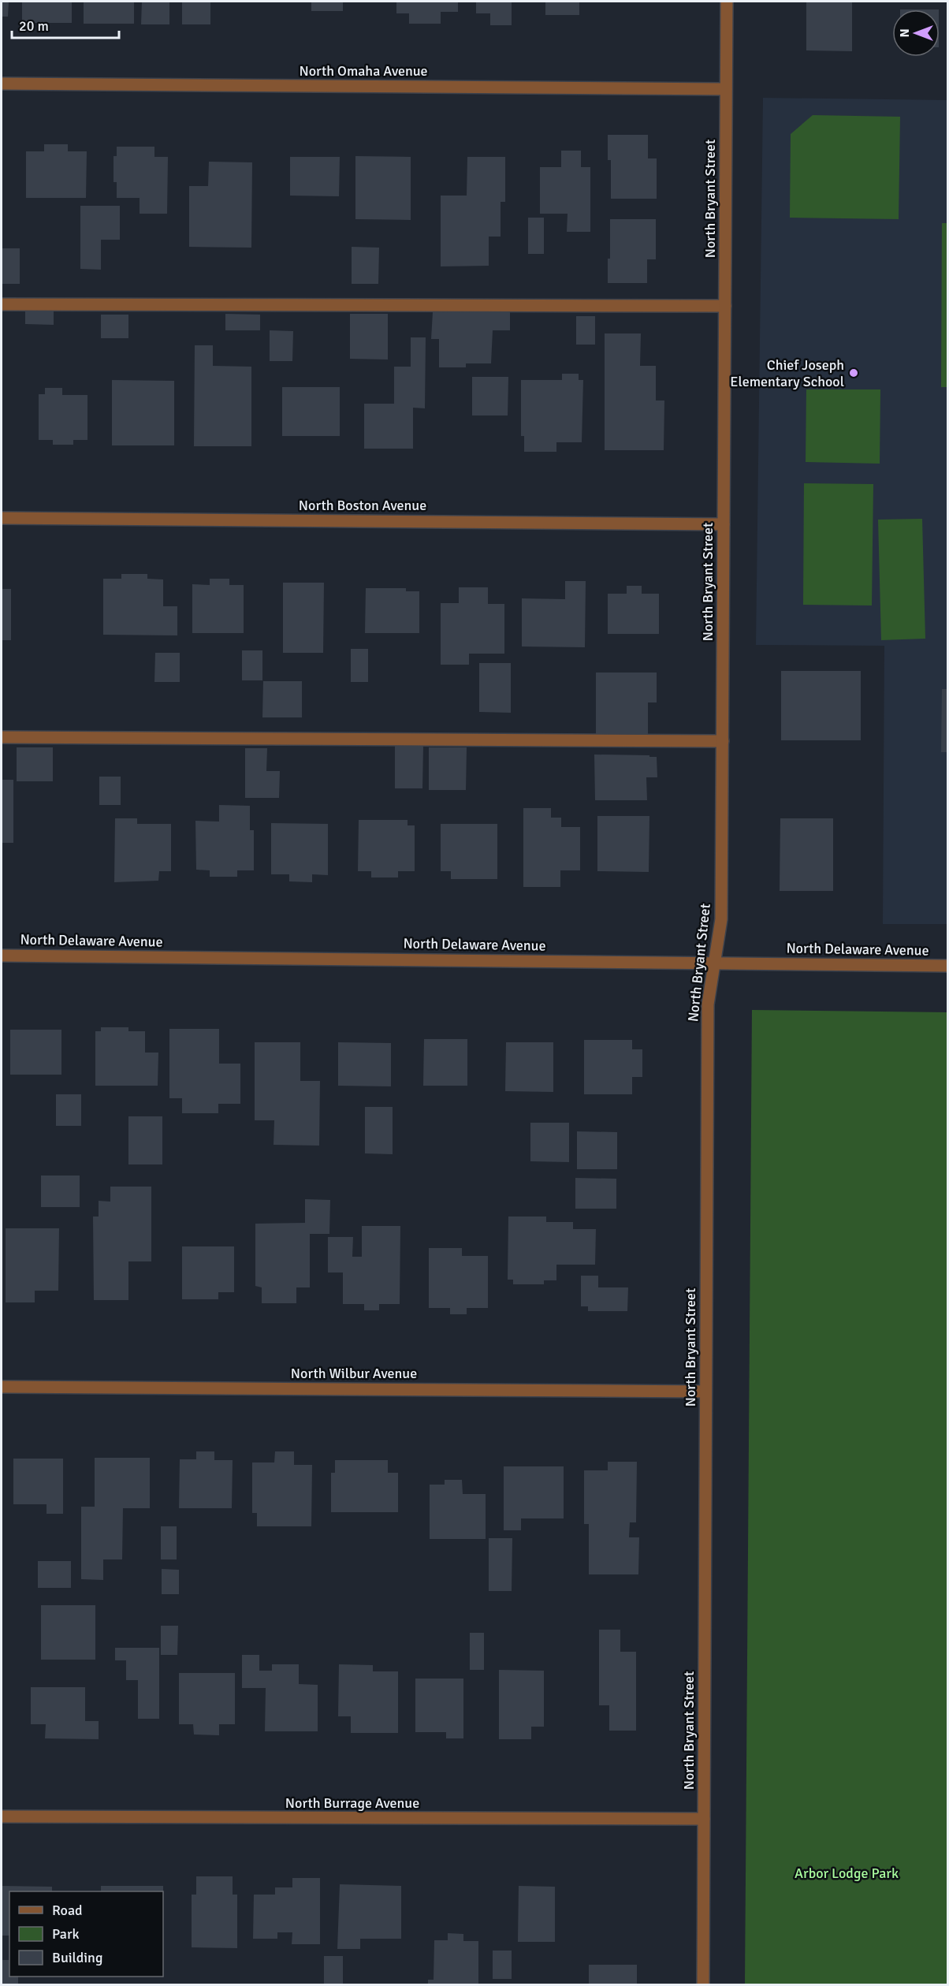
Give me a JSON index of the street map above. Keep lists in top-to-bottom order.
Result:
{
  "streets": {
    "street": [
      "North Omaha Avenue",
      "North Bryant Street",
      "North Boston Avenue",
      "North Delaware Avenue",
      "North Wilbur Avenue",
      "North Burrage Avenue"
    ]
  },
  "crossings": [
    ["North Omaha Avenue", "North Bryant Street"],
    ["North Bryant Street", "North Boston Avenue"],
    ["North Bryant Street", "North Delaware Avenue"],
    ["North Bryant Street", "North Wilbur Avenue"],
    ["North Bryant Street", "North Burrage Avenue"]
  ],
  "parks": ["Arbor Lodge Park"],
  "places": ["Chief Joseph Elementary School"],
  "legend": ["Road", "Park", "Building"],
  "scale_bar": "20 m",
  "north": "left"
}
